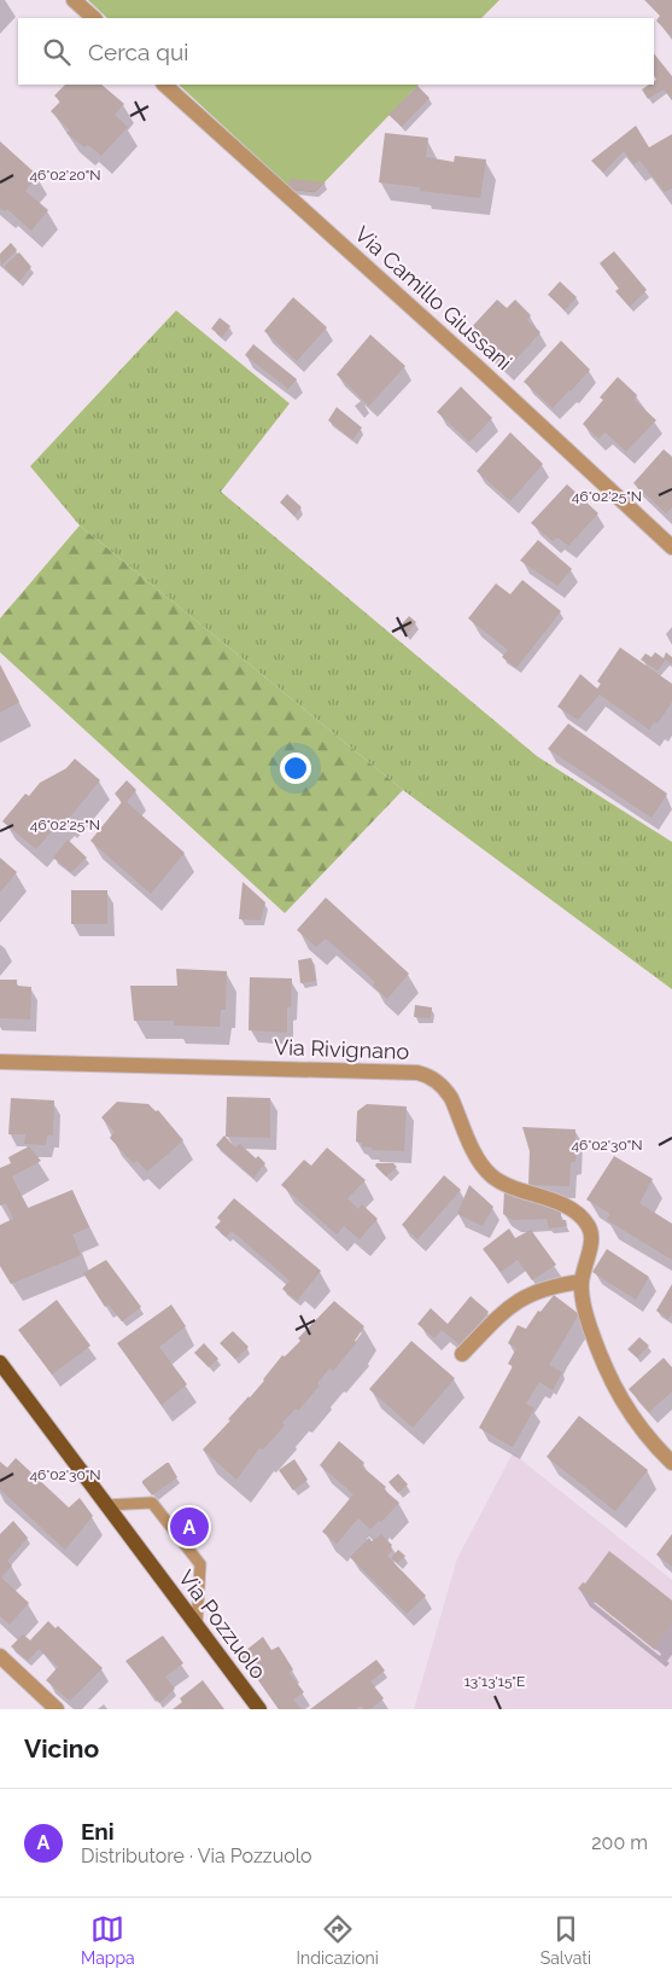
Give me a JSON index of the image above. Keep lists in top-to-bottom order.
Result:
{
  "streets": {
    "main road": ["Via Pozzuolo"],
    "street": ["Via Camillo Giussani", "Via Rivignano"]
  },
  "page": {
    "search": "Cerca qui",
    "pins": "A",
    "heading": "Vicino",
    "list": [
      {
        "mark": "A",
        "name": "Eni",
        "note": "Distributore · Via Pozzuolo",
        "value": "200 m"
      }
    ],
    "nav": ["Mappa", "Indicazioni", "Salvati"]
  },
  "coordinates": [
    "46°02'20\"N",
    "46°02'25\"N",
    "46°02'30\"N",
    "13°13'15\"E"
  ]
}
